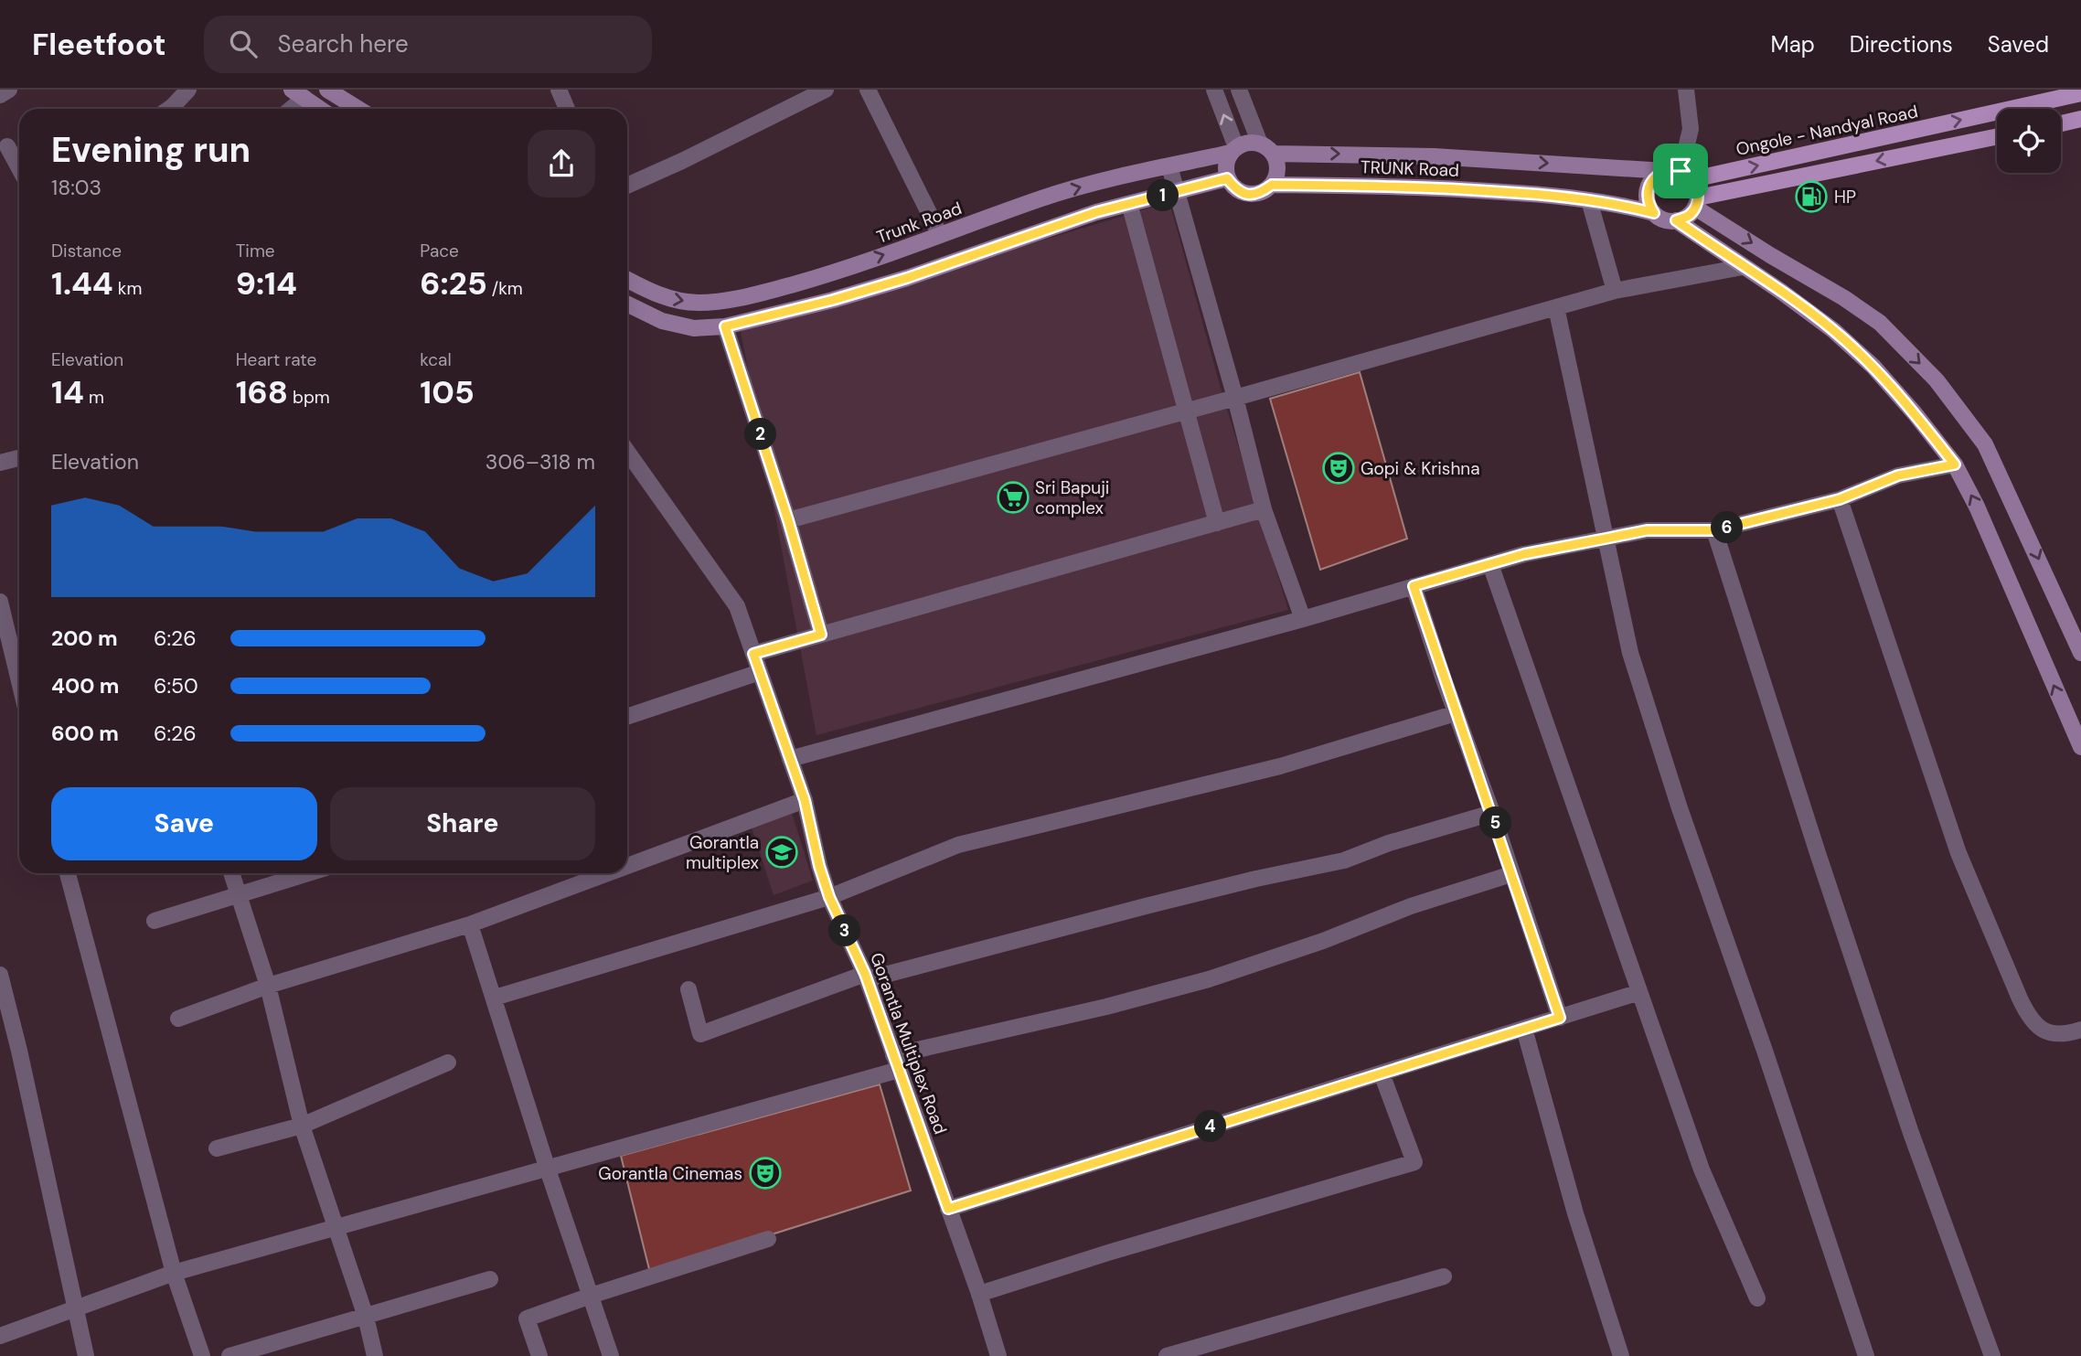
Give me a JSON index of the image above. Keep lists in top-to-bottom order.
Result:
{
  "streets": {
    "main road": ["Ongole - Nandyal Road", "TRUNK Road", "Trunk Road"],
    "street": ["Gorantla Multiplex Road"]
  },
  "crossings": [
    ["Ongole - Nandyal Road", "TRUNK Road"],
    ["TRUNK Road", "Trunk Road"]
  ],
  "places": {
    "fuel station": ["HP"],
    "theatre": ["Gopi & Krishna", "Gorantla Cinemas"],
    "supermarket": ["Sri Bapuji complex"],
    "school or university": ["Gorantla multiplex"]
  },
  "page": {
    "header": "Fleetfoot",
    "search": "Search here",
    "nav": ["Map", "Directions", "Saved"],
    "heading": ["Evening run", "18:03"],
    "pins": [
      "1",
      "2",
      "6",
      "5",
      "3",
      "4"
    ],
    "stats": [
      ["Distance", "1.44 km"],
      ["Time", "9:14"],
      ["Pace", "6:25 /km"],
      ["Elevation", "14 m"],
      ["Heart rate", "168 bpm"],
      ["kcal", "105"]
    ],
    "chart": ["Elevation", "306–318 m"],
    "list": [
      {
        "name": "200 m",
        "note": "6:26"
      },
      {
        "name": "400 m",
        "note": "6:50"
      },
      {
        "name": "600 m",
        "note": "6:26"
      }
    ],
    "buttons": ["Save", "Share"]
  }
}
